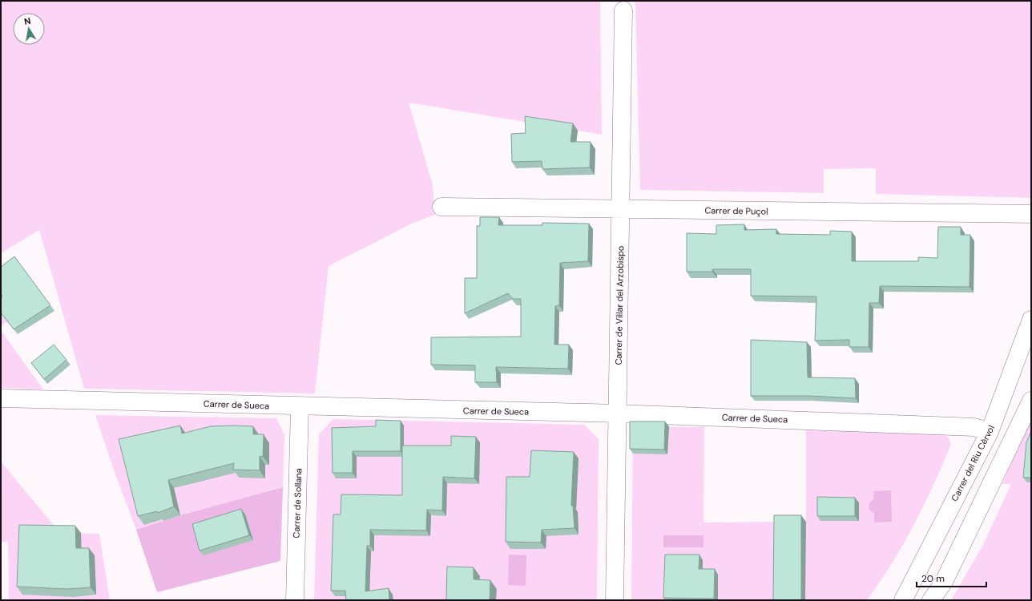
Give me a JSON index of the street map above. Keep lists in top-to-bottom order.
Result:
{
  "streets": {
    "street": [
      "Carrer de Puçol",
      "Carrer de Villar del Arzobispo",
      "Carrer de Sueca",
      "Carrer del Riu Cèrvol",
      "Carrer de Sollana"
    ]
  },
  "crossings": [
    ["Carrer de Puçol", "Carrer de Villar del Arzobispo"],
    ["Carrer de Villar del Arzobispo", "Carrer de Sueca"],
    ["Carrer de Sueca", "Carrer del Riu Cèrvol"],
    ["Carrer de Sueca", "Carrer de Sollana"]
  ],
  "scale_bar": "20 m",
  "north": "top"
}
